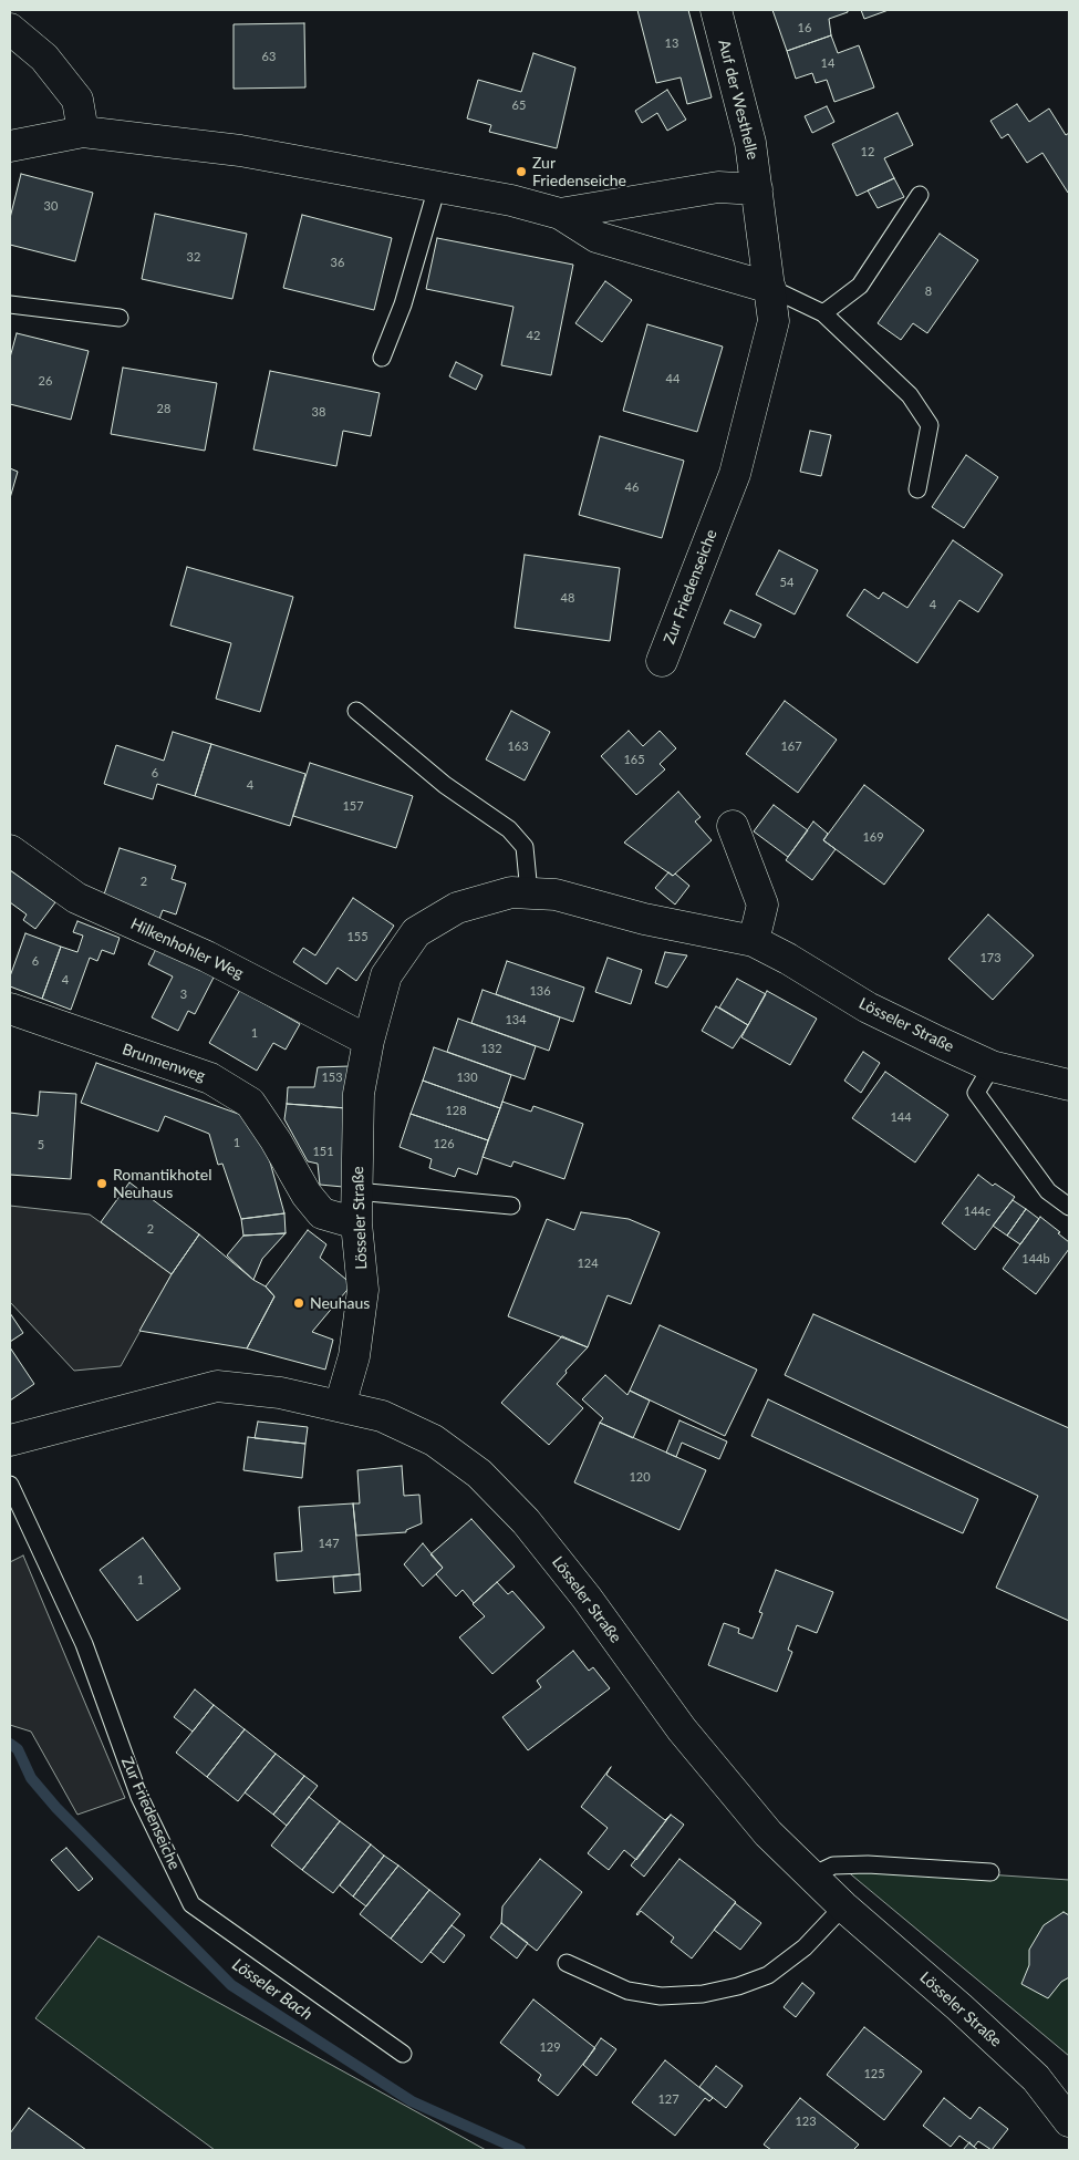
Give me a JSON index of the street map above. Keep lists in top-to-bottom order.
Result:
{
  "streets": {
    "street": [
      "Auf der Westhelle",
      "Zur Friedenseiche",
      "Hilkenhohler Weg",
      "Lösseler Straße",
      "Brunnenweg"
    ]
  },
  "crossings": [
    ["Auf der Westhelle", "Zur Friedenseiche"],
    ["Hilkenhohler Weg", "Lösseler Straße"],
    ["Lösseler Straße", "Brunnenweg"]
  ],
  "water": ["Lösseler Bach"],
  "places": ["Zur Friedenseiche", "Romantikhotel Neuhaus", "Neuhaus"],
  "house_numbers": [
    "16",
    "13",
    "63",
    "14",
    "65",
    "12",
    "30",
    "32",
    "36",
    "8",
    "42",
    "44",
    "26",
    "28",
    "38",
    "46",
    "54",
    "48",
    "4",
    "163",
    "167",
    "165",
    "6",
    "4",
    "157",
    "169",
    "2",
    "155",
    "173",
    "6",
    "4",
    "136",
    "3",
    "134",
    "1",
    "132",
    "153",
    "130",
    "128",
    "144",
    "1",
    "126",
    "5",
    "151",
    "144c",
    "2",
    "144b",
    "124",
    "120",
    "147",
    "1",
    "129",
    "125",
    "127",
    "123"
  ]
}
